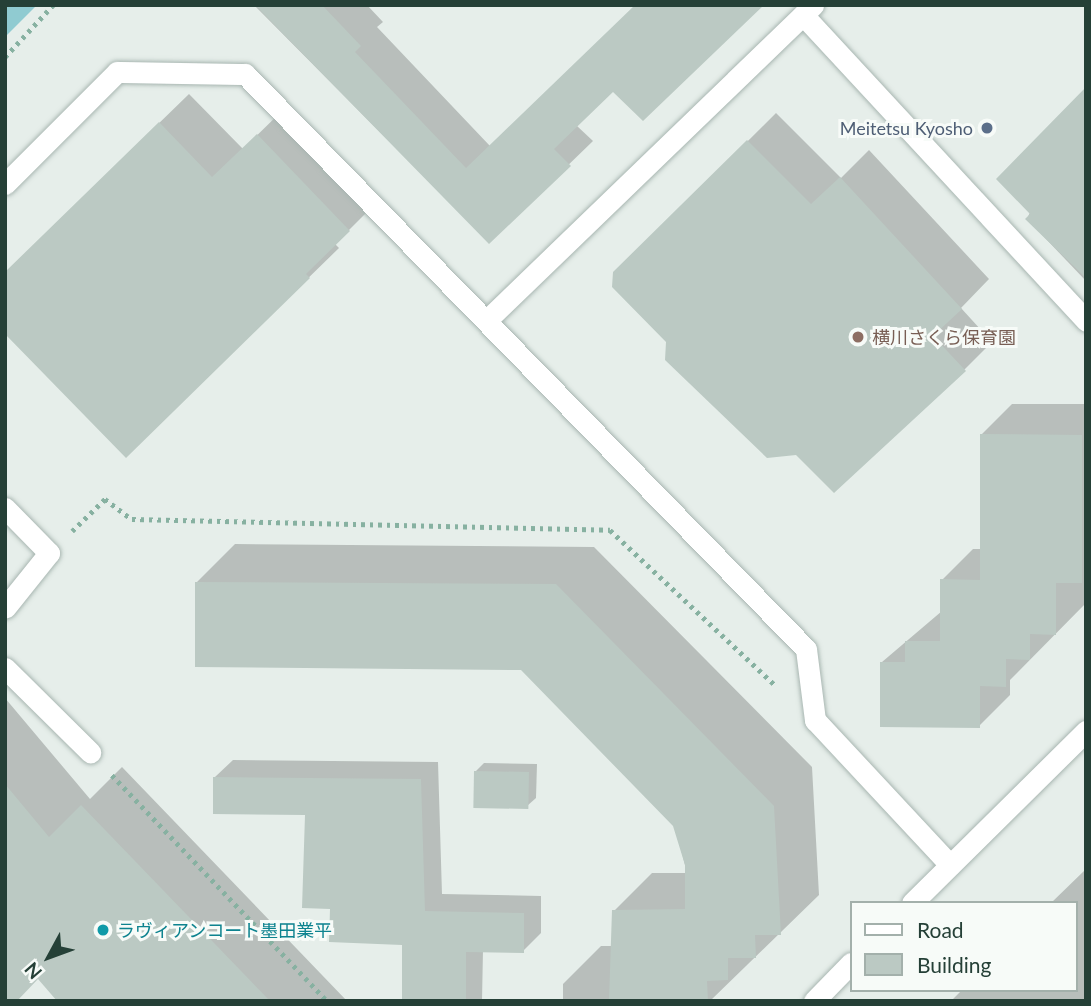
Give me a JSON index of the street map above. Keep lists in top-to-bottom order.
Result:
{
  "places": ["Meitetsu Kyosho", "横川さくら保育園", "ラヴィアンコート墨田業平"],
  "legend": ["Road", "Building"],
  "north": "bottom left"
}
